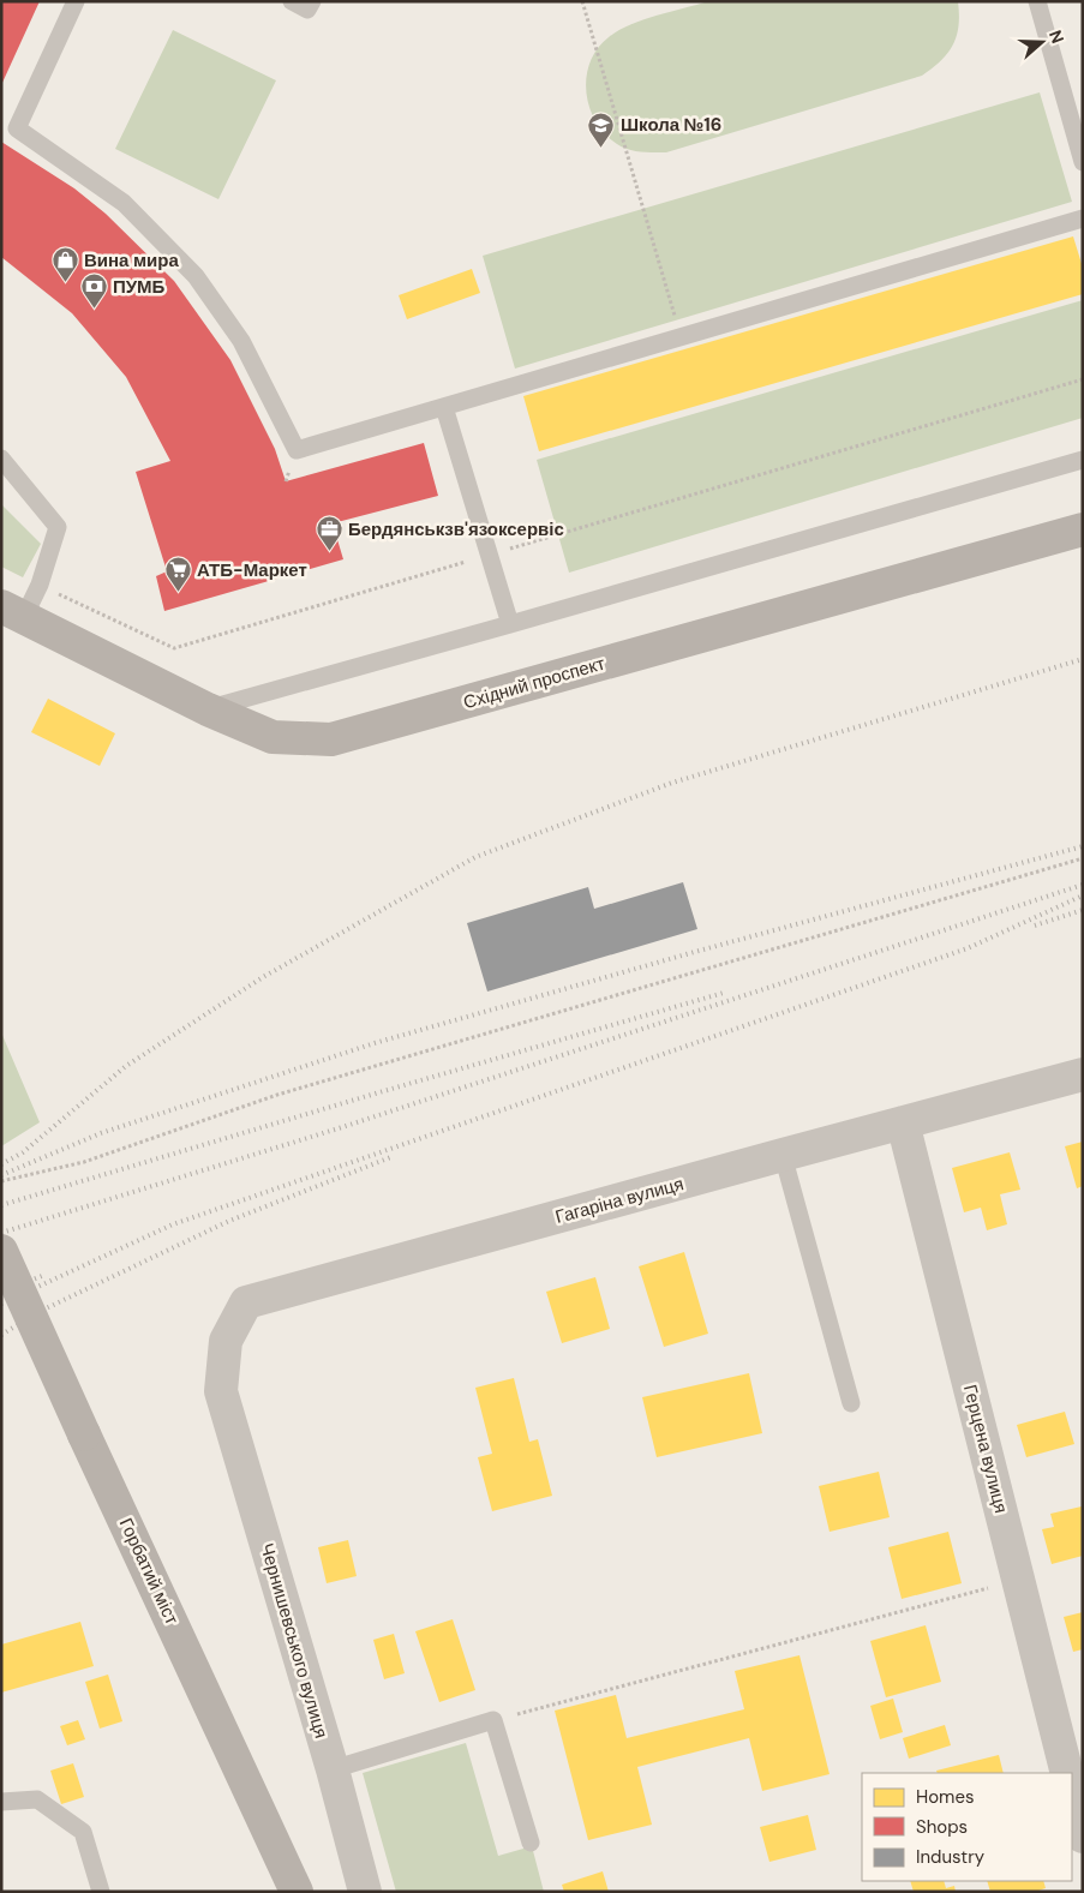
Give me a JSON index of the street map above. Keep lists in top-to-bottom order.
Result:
{
  "streets": {
    "main road": ["Східний проспект", "Горбатий міст"],
    "street": ["Гагаріна вулиця", "Герцена вулиця", "Чернишевського вулиця"]
  },
  "crossings": [
    ["Гагаріна вулиця", "Герцена вулиця"],
    ["Гагаріна вулиця", "Чернишевського вулиця"]
  ],
  "places": {
    "school or university": ["Школа №16"],
    "shop": ["Вина мира"],
    "bank": ["ПУМБ"],
    "office": ["Бердянськзв'язоксервіс"],
    "supermarket": ["АТБ-Маркет"]
  },
  "legend": ["Homes", "Shops", "Industry"],
  "north": "right"
}
